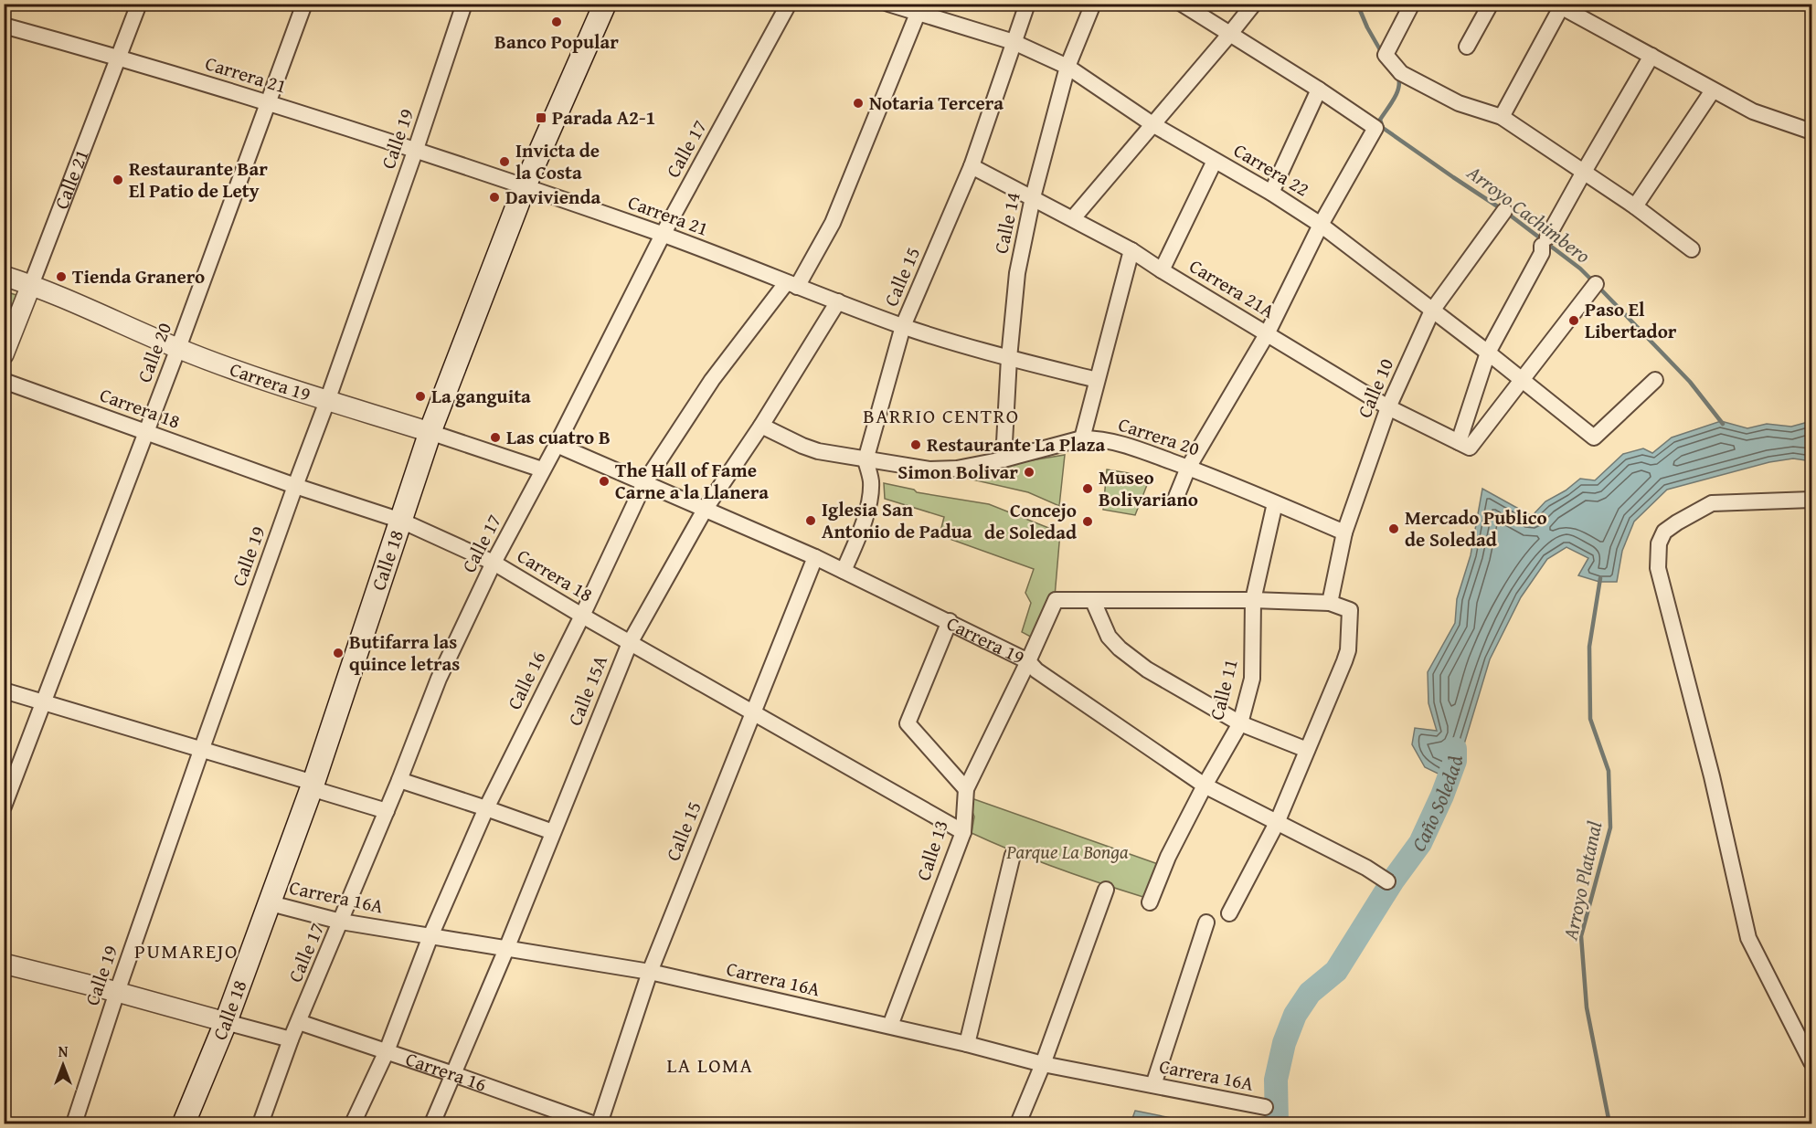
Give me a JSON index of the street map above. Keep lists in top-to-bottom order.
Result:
{
  "streets": {
    "main road": ["Calle 18"],
    "street": [
      "Carrera 21",
      "Calle 19",
      "Calle 17",
      "Carrera 22",
      "Calle 21",
      "Calle 14",
      "Calle 15",
      "Carrera 21A",
      "Calle 20",
      "Carrera 19",
      "Calle 10",
      "Carrera 18",
      "Carrera 20",
      "Calle 16",
      "Calle 11",
      "Calle 15A",
      "Calle 13",
      "Carrera 16A",
      "Carrera 16"
    ]
  },
  "crossings": [
    ["Carrera 21", "Calle 19"],
    ["Carrera 21", "Calle 17"],
    ["Carrera 21", "Calle 21"],
    ["Carrera 21", "Calle 14"],
    ["Carrera 21", "Calle 15"],
    ["Carrera 21", "Calle 20"],
    ["Carrera 21", "Calle 18"],
    ["Carrera 21", "Calle 16"],
    ["Carrera 21", "Calle 15A"],
    ["Calle 19", "Carrera 19"],
    ["Calle 19", "Carrera 18"],
    ["Calle 17", "Carrera 19"],
    ["Calle 17", "Carrera 18"],
    ["Calle 17", "Carrera 16A"],
    ["Calle 17", "Carrera 16"],
    ["Carrera 22", "Calle 14"],
    ["Carrera 22", "Calle 15"],
    ["Carrera 22", "Calle 10"],
    ["Carrera 22", "Calle 16"],
    ["Calle 21", "Carrera 19"],
    ["Calle 14", "Carrera 21A"],
    ["Calle 14", "Carrera 20"],
    ["Calle 15", "Carrera 21A"],
    ["Calle 15", "Carrera 19"],
    ["Calle 15", "Carrera 18"],
    ["Calle 15", "Carrera 20"],
    ["Calle 15", "Carrera 16A"],
    ["Carrera 21A", "Calle 10"],
    ["Calle 20", "Carrera 19"],
    ["Calle 20", "Carrera 18"],
    ["Carrera 19", "Calle 18"],
    ["Carrera 19", "Calle 16"],
    ["Carrera 19", "Calle 11"],
    ["Carrera 19", "Calle 15A"],
    ["Carrera 19", "Calle 13"],
    ["Calle 10", "Carrera 20"],
    ["Carrera 18", "Calle 18"],
    ["Carrera 18", "Calle 16"],
    ["Carrera 18", "Calle 15A"],
    ["Carrera 18", "Calle 13"],
    ["Carrera 20", "Calle 11"],
    ["Carrera 20", "Calle 15A"],
    ["Calle 18", "Carrera 16A"],
    ["Calle 16", "Carrera 16A"],
    ["Calle 16", "Carrera 16"],
    ["Calle 15A", "Carrera 16A"],
    ["Calle 15A", "Carrera 16"],
    ["Calle 13", "Carrera 16A"]
  ],
  "districts": ["BARRIO CENTRO", "PUMAREJO", "LA LOMA"],
  "water": ["Arroyo Cachimbero", "Caño Soledad", "Arroyo Platanal"],
  "parks": ["Parque La Bonga"],
  "places": {
    "other": [
      "Banco Popular",
      "Notaria Tercera",
      "Invicta de la Costa",
      "Restaurante Bar El Patio de Lety",
      "Davivienda",
      "Tienda Granero",
      "Paso El Libertador",
      "La ganguita",
      "Las cuatro B",
      "Restaurante La Plaza",
      "Simon Bolivar",
      "The Hall of Fame Carne a la Llanera",
      "Museo Bolivariano",
      "Iglesia San Antonio de Padua",
      "Concejo de Soledad",
      "Mercado Publico de Soledad",
      "Butifarra las quince letras"
    ],
    "transit": ["Parada A2-1"]
  },
  "north": "top"
}
